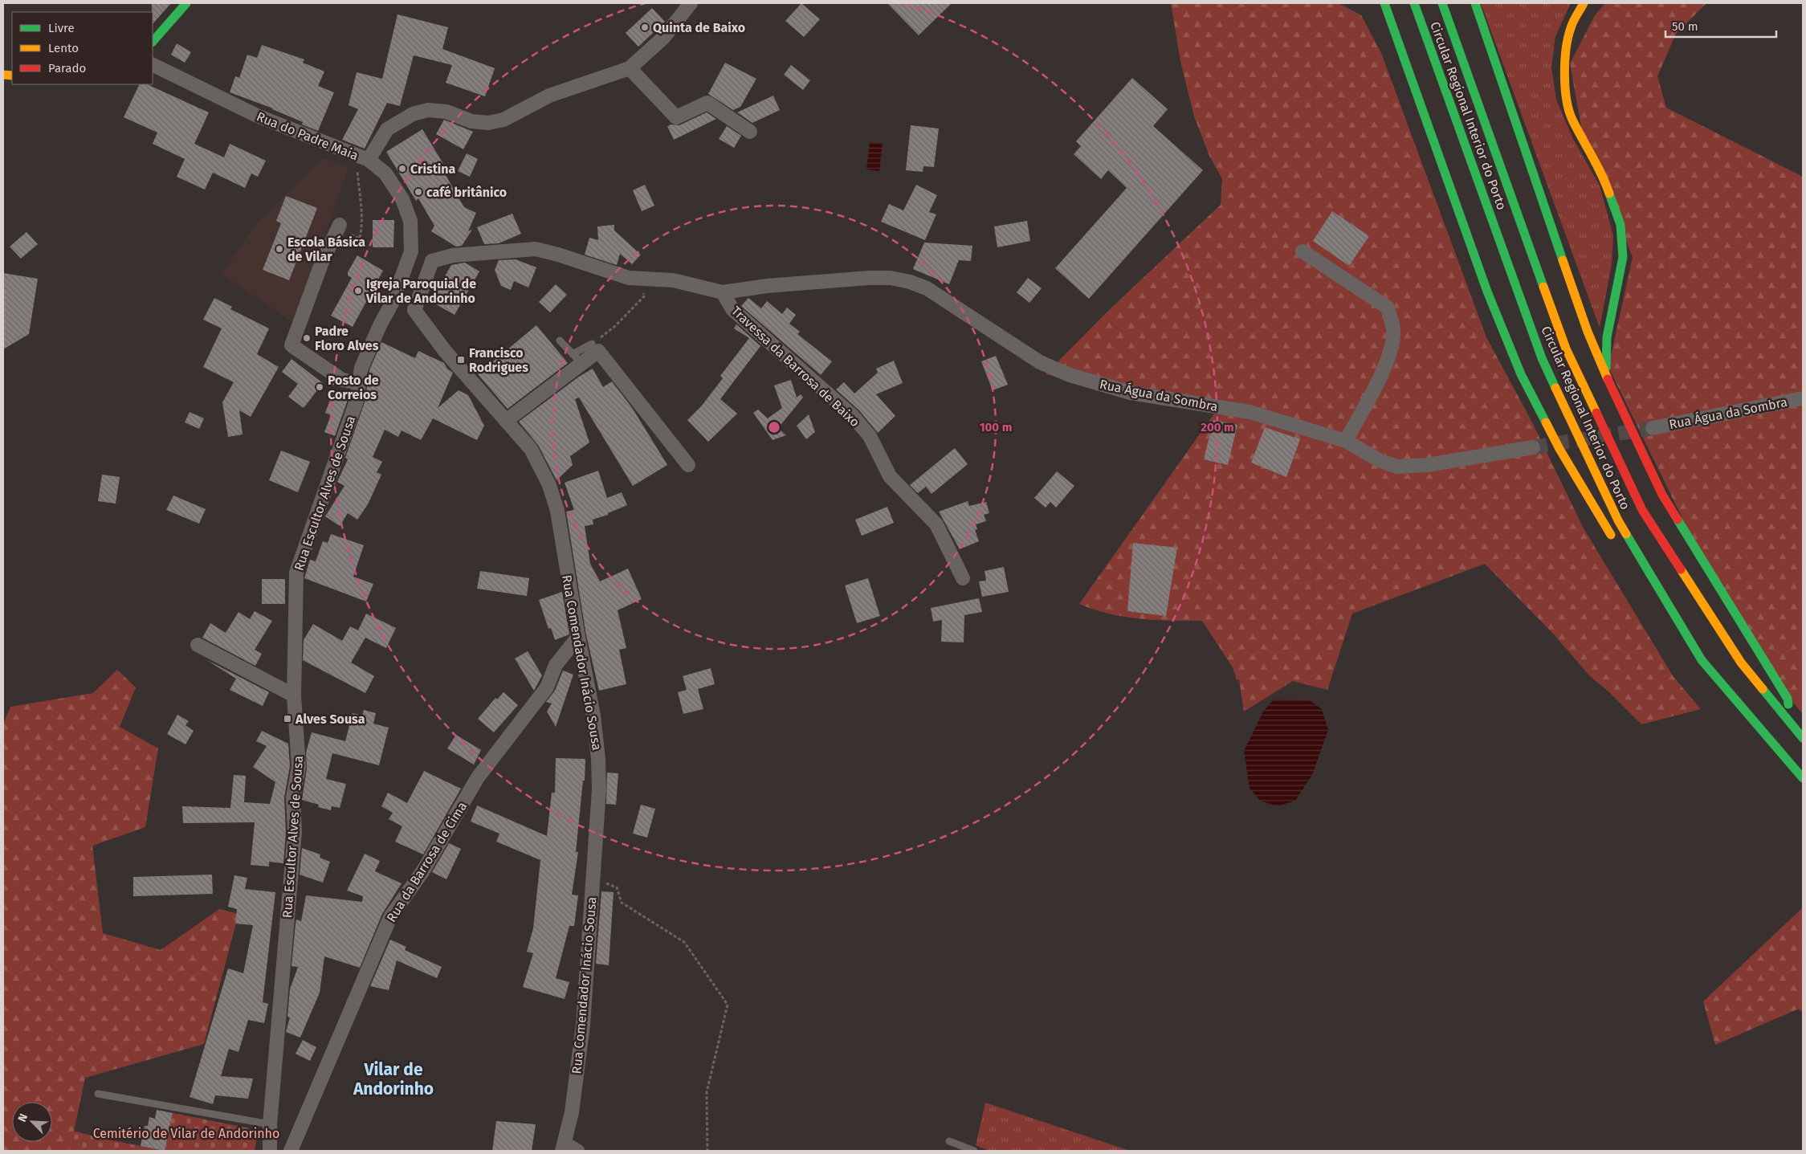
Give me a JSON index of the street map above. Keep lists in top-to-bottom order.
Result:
{
  "streets": {
    "main road": ["Circular Regional Interior do Porto"],
    "street": [
      "Rua do Padre Maia",
      "Travessa da Barrosa de Baixo",
      "Rua Água da Sombra",
      "Rua Escultor Alves de Sousa",
      "Rua Comendador Inácio Sousa",
      "Rua da Barrosa de Cima"
    ]
  },
  "crossings": [
    ["Rua do Padre Maia", "Rua Escultor Alves de Sousa"],
    ["Travessa da Barrosa de Baixo", "Rua Água da Sombra"],
    ["Rua Comendador Inácio Sousa", "Rua da Barrosa de Cima"]
  ],
  "districts": ["Vilar de Andorinho"],
  "parks": ["Cemitério de Vilar de Andorinho"],
  "places": {
    "other": [
      "Quinta de Baixo",
      "Cristina",
      "café britânico",
      "Escola Básica de Vilar",
      "Igreja Paroquial de Vilar de Andorinho",
      "Padre Floro Alves",
      "Posto de Correios"
    ],
    "transit": ["Francisco Rodrigues", "Alves Sousa"]
  },
  "legend": ["Livre", "Lento", "Parado"],
  "scale_bar": "50 m",
  "north": "top left",
  "rings": ["100 m", "200 m"]
}
